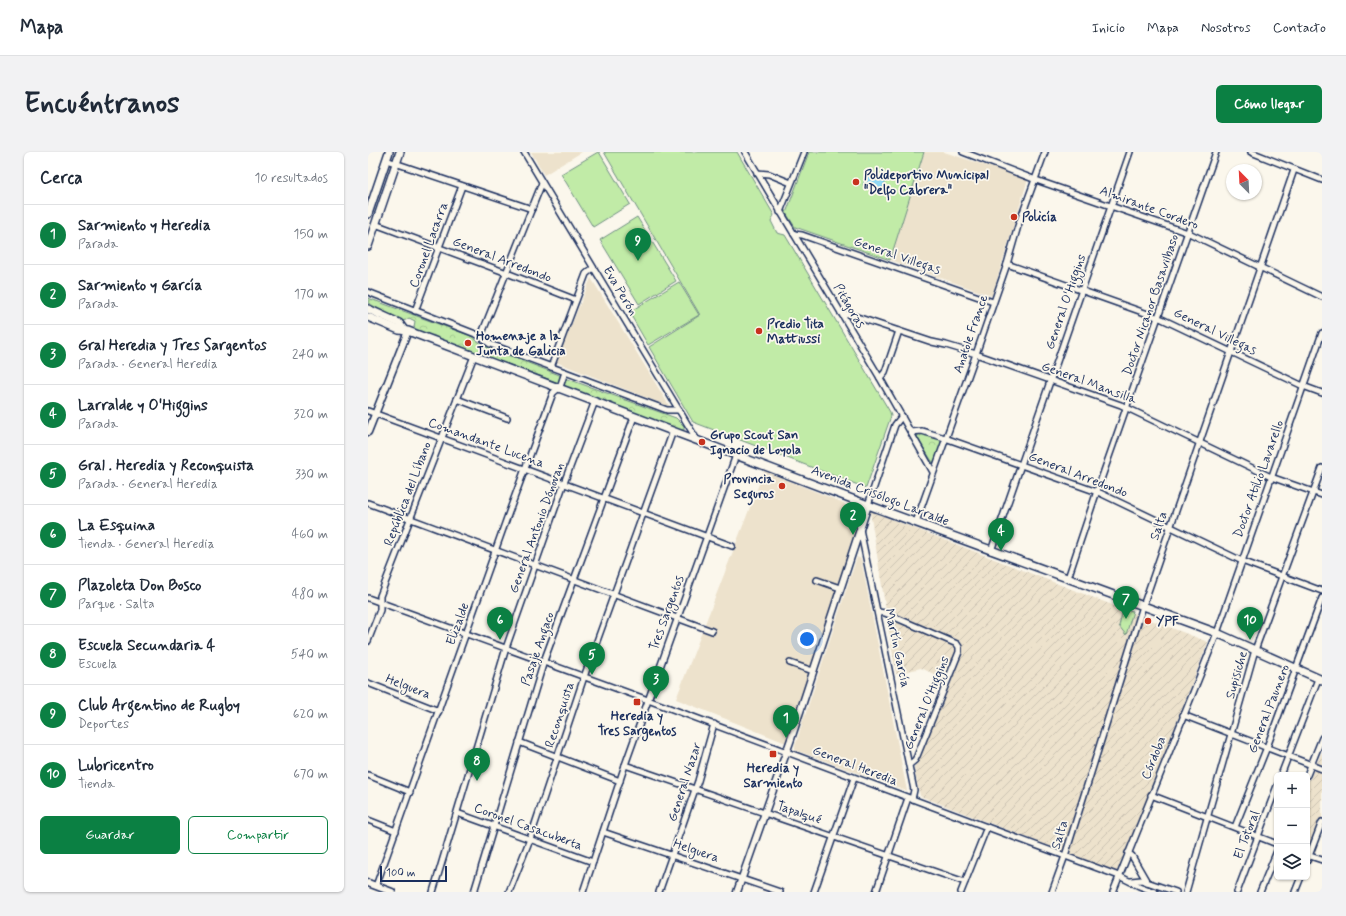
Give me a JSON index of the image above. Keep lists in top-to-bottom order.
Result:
{
  "streets": {
    "main road": ["Avenida Crisólogo Larralde"],
    "street": [
      "Almirante Cordero",
      "Coronel Lacarra",
      "General Villegas",
      "General Arredondo",
      "Eva Perón",
      "General O'Higgins",
      "Doctor Nicanor Basavilbaso",
      "Pitágoras",
      "Anatole France",
      "General Mansilla",
      "Comandante Lucena",
      "Doctor Atilio Lavarello",
      "República del Líbano",
      "Salta",
      "General Antonio Dónovan",
      "Tres Sargentos",
      "Elizalde",
      "Martín García",
      "Pasaje Angaco",
      "Supisiche",
      "Helguera",
      "General Paunero",
      "Reconquista",
      "Córdoba",
      "General Heredia",
      "General Nazar",
      "Tapalqué",
      "Coronel Casacuberta",
      "El Totoral"
    ]
  },
  "crossings": [
    ["Almirante Cordero", "General O'Higgins"],
    ["Almirante Cordero", "Doctor Nicanor Basavilbaso"],
    ["Almirante Cordero", "Anatole France"],
    ["Almirante Cordero", "Salta"],
    ["Coronel Lacarra", "General Arredondo"],
    ["General Villegas", "General O'Higgins"],
    ["General Villegas", "Doctor Nicanor Basavilbaso"],
    ["General Villegas", "Pitágoras"],
    ["General Villegas", "Anatole France"],
    ["General Villegas", "Doctor Atilio Lavarello"],
    ["General Villegas", "Salta"],
    ["General Arredondo", "General O'Higgins"],
    ["General Arredondo", "Doctor Nicanor Basavilbaso"],
    ["General Arredondo", "Pitágoras"],
    ["General Arredondo", "Anatole France"],
    ["General Arredondo", "Doctor Atilio Lavarello"],
    ["General Arredondo", "Salta"],
    ["General Arredondo", "Supisiche"],
    ["Eva Perón", "Avenida Crisólogo Larralde"],
    ["General O'Higgins", "General Mansilla"],
    ["General O'Higgins", "Avenida Crisólogo Larralde"],
    ["General O'Higgins", "Martín García"],
    ["Doctor Nicanor Basavilbaso", "General Mansilla"],
    ["Doctor Nicanor Basavilbaso", "Avenida Crisólogo Larralde"],
    ["Pitágoras", "Anatole France"],
    ["Pitágoras", "General Mansilla"],
    ["Anatole France", "General Mansilla"],
    ["Anatole France", "Avenida Crisólogo Larralde"],
    ["General Mansilla", "Doctor Atilio Lavarello"],
    ["General Mansilla", "Salta"],
    ["General Mansilla", "Supisiche"],
    ["Comandante Lucena", "República del Líbano"],
    ["Comandante Lucena", "General Antonio Dónovan"],
    ["Comandante Lucena", "Tres Sargentos"],
    ["Comandante Lucena", "Elizalde"],
    ["Comandante Lucena", "Pasaje Angaco"],
    ["Comandante Lucena", "Reconquista"],
    ["Doctor Atilio Lavarello", "Avenida Crisólogo Larralde"],
    ["Doctor Atilio Lavarello", "Córdoba"],
    ["República del Líbano", "Avenida Crisólogo Larralde"],
    ["República del Líbano", "General Heredia"],
    ["Avenida Crisólogo Larralde", "Salta"],
    ["Avenida Crisólogo Larralde", "General Antonio Dónovan"],
    ["Avenida Crisólogo Larralde", "Tres Sargentos"],
    ["Avenida Crisólogo Larralde", "Elizalde"],
    ["Avenida Crisólogo Larralde", "Martín García"],
    ["Avenida Crisólogo Larralde", "Pasaje Angaco"],
    ["Avenida Crisólogo Larralde", "Supisiche"],
    ["Avenida Crisólogo Larralde", "General Paunero"],
    ["Avenida Crisólogo Larralde", "Reconquista"],
    ["Avenida Crisólogo Larralde", "Córdoba"],
    ["Salta", "General Heredia"],
    ["General Antonio Dónovan", "General Heredia"],
    ["General Antonio Dónovan", "Coronel Casacuberta"],
    ["Tres Sargentos", "Helguera"],
    ["Tres Sargentos", "General Heredia"],
    ["Tres Sargentos", "Tapalqué"],
    ["Tres Sargentos", "Coronel Casacuberta"],
    ["Elizalde", "Helguera"],
    ["Elizalde", "General Heredia"],
    ["Martín García", "General Heredia"],
    ["Pasaje Angaco", "General Heredia"],
    ["Pasaje Angaco", "Coronel Casacuberta"],
    ["Helguera", "General Nazar"],
    ["Reconquista", "General Heredia"],
    ["Reconquista", "Coronel Casacuberta"],
    ["Córdoba", "General Heredia"],
    ["General Heredia", "General Nazar"],
    ["General Nazar", "Tapalqué"]
  ],
  "places": {
    "other": [
      "Polideportivo Municipal \"Delfo Cabrera\"",
      "Policía",
      "Predio Tita Mattiussi",
      "Homenaje a la Junta de Galicia",
      "Grupo Scout San Ignacio de Loyola",
      "Provincia Seguros",
      "YPF"
    ],
    "transit": ["Heredia y Tres Sargentos", "Heredia y Sarmiento"]
  },
  "scale_bar": "100 m",
  "north": "top left",
  "page": {
    "header": "Mapa",
    "nav": [
      "Inicio",
      "Mapa",
      "Nosotros",
      "Contacto"
    ],
    "buttons": [
      "Cómo llegar",
      ["Guardar", "Compartir"]
    ],
    "title": "Encuéntranos",
    "heading": ["Cerca", "10 resultados"],
    "list": [
      {
        "mark": "1",
        "name": "Sarmiento y Heredia",
        "note": "Parada",
        "value": "150 m"
      },
      {
        "mark": "2",
        "name": "Sarmiento y García",
        "note": "Parada",
        "value": "170 m"
      },
      {
        "mark": "3",
        "name": "Gral Heredia y Tres Sargentos",
        "note": "Parada · General Heredia",
        "value": "240 m"
      },
      {
        "mark": "4",
        "name": "Larralde y O'Higgins",
        "note": "Parada",
        "value": "320 m"
      },
      {
        "mark": "5",
        "name": "Gral . Heredia y Reconquista",
        "note": "Parada · General Heredia",
        "value": "330 m"
      },
      {
        "mark": "6",
        "name": "La Esquina",
        "note": "Tienda · General Heredia",
        "value": "460 m"
      },
      {
        "mark": "7",
        "name": "Plazoleta Don Bosco",
        "note": "Parque · Salta",
        "value": "480 m"
      },
      {
        "mark": "8",
        "name": "Escuela Secundaria 4",
        "note": "Escuela",
        "value": "540 m"
      },
      {
        "mark": "9",
        "name": "Club Argentino de Rugby",
        "note": "Deportes",
        "value": "620 m"
      },
      {
        "mark": "10",
        "name": "Lubricentro",
        "note": "Tienda",
        "value": "670 m"
      }
    ],
    "pins": [
      "9",
      "2",
      "4",
      "7",
      "6",
      "10",
      "5",
      "3",
      "1",
      "8"
    ],
    "map_buttons": ["+", "−"],
    "scale": "100 m"
  }
}
